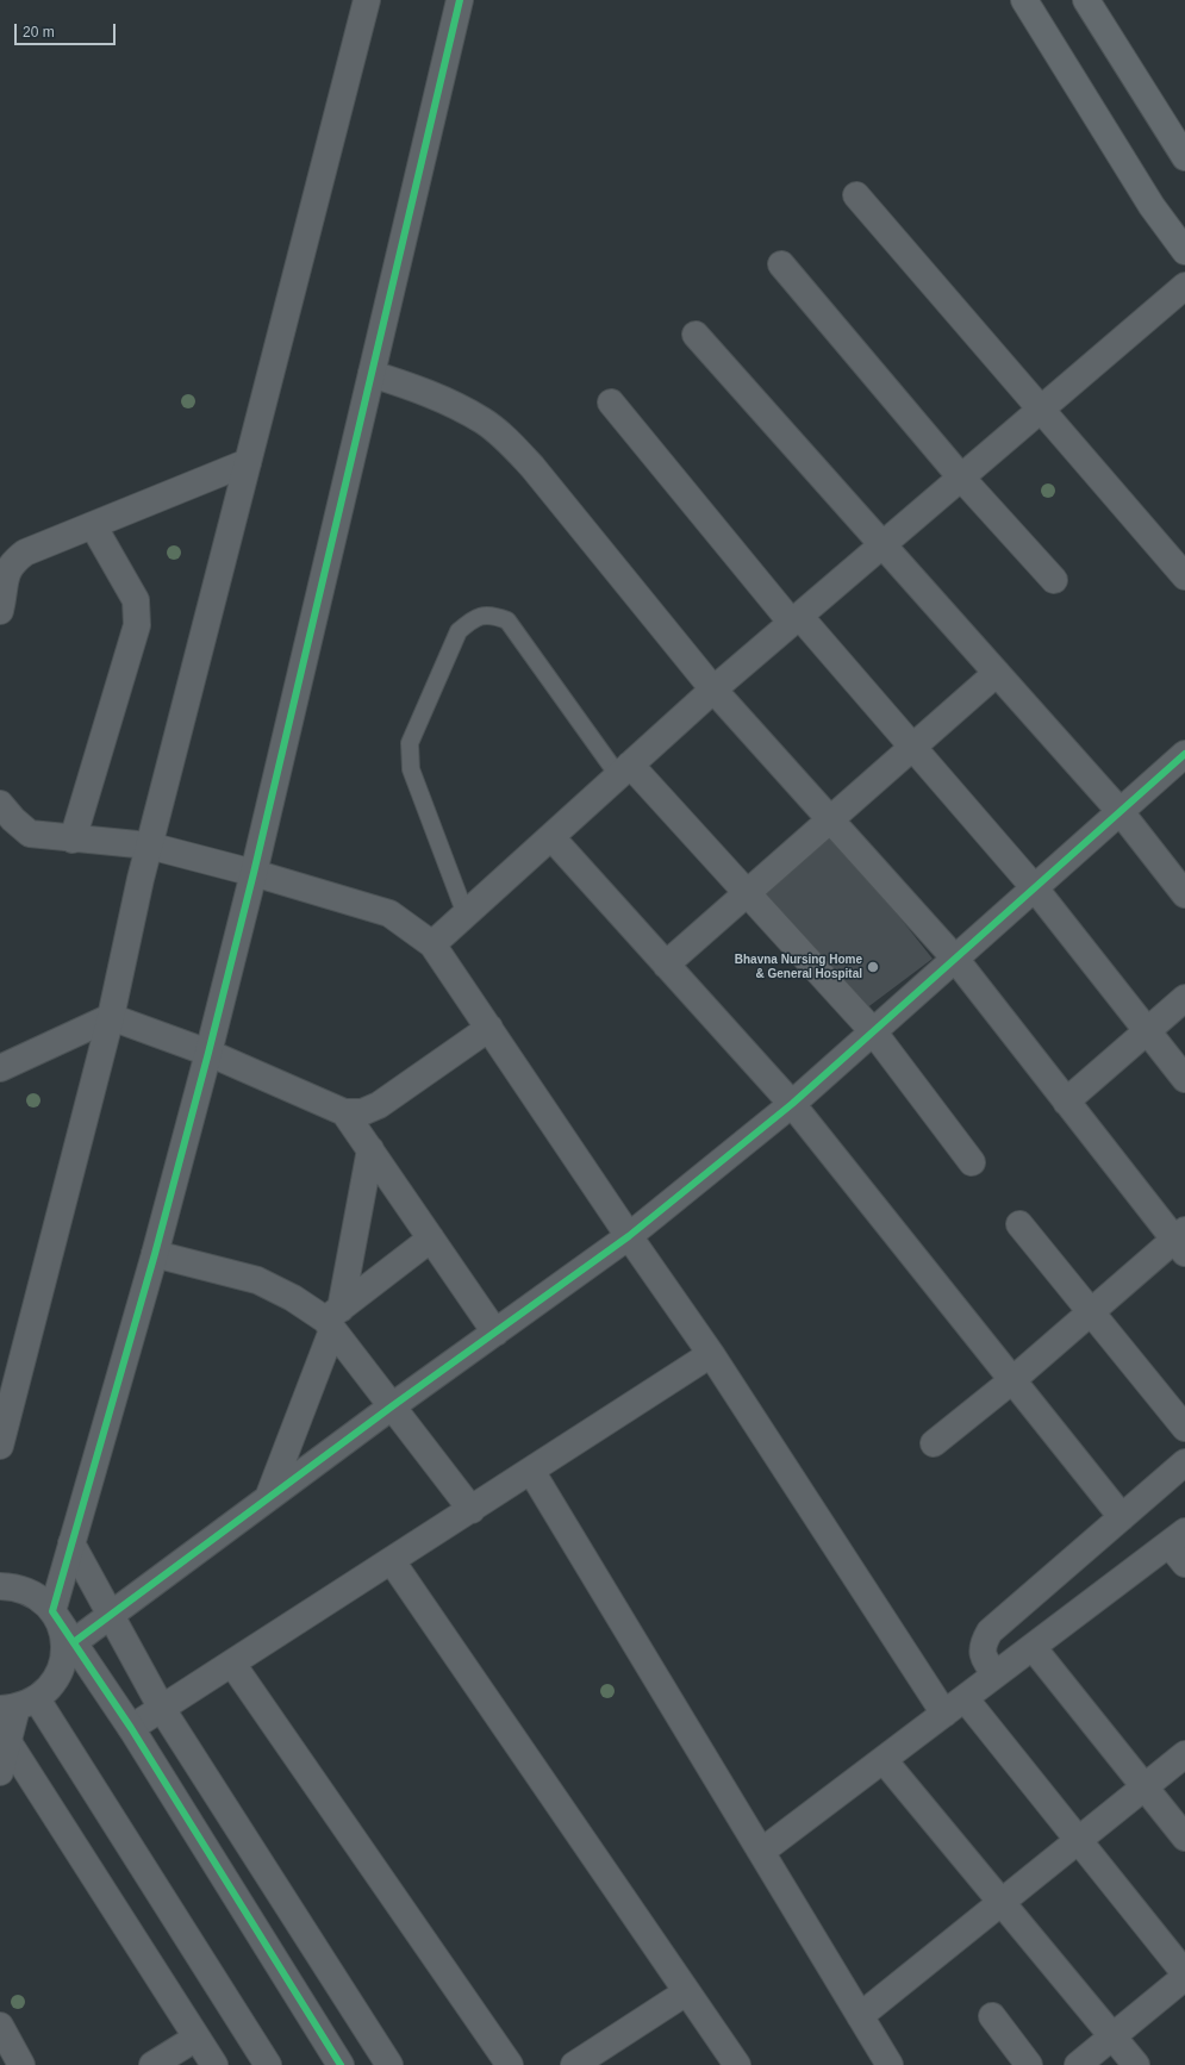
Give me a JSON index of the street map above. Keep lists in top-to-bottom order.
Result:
{
  "places": ["Bhavna Nursing Home & General Hospital"],
  "scale_bar": "20 m"
}
